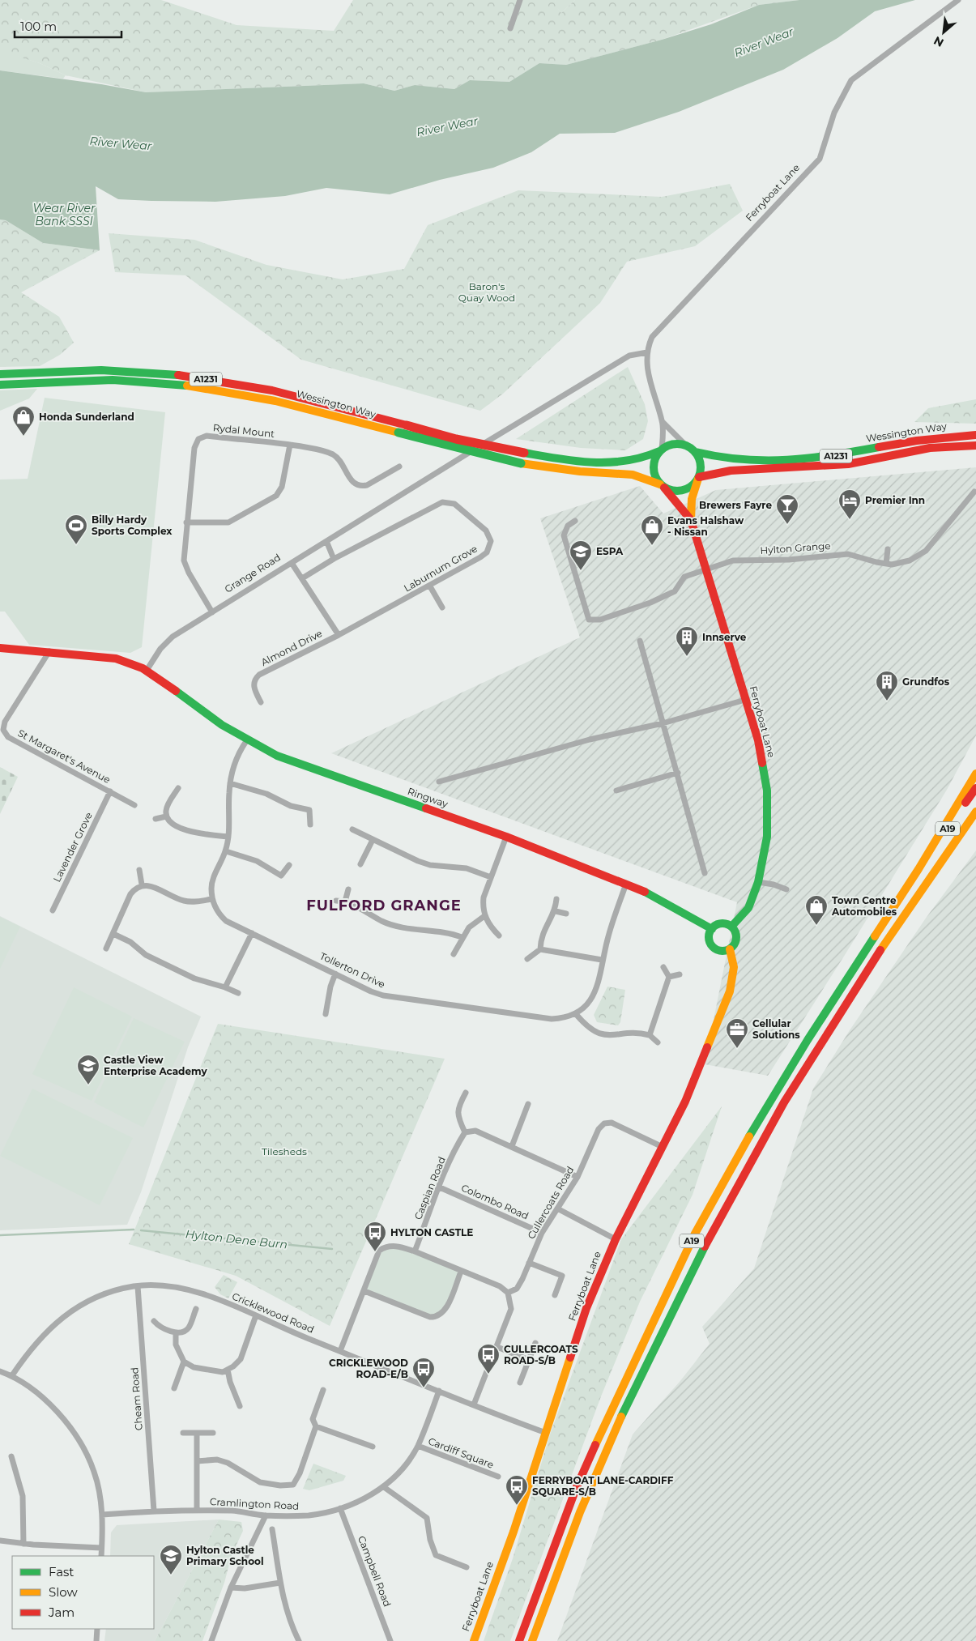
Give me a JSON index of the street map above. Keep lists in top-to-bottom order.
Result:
{
  "streets": {
    "main road": [
      "Ferryboat Lane",
      "A1231",
      "Wessington Way",
      "Ringway",
      "A19"
    ],
    "street": [
      "Rydal Mount",
      "Hylton Grange",
      "Laburnum Grove",
      "Grange Road",
      "Almond Drive",
      "St Margaret's Avenue",
      "Lavender Grove",
      "Tollerton Drive",
      "Caspian Road",
      "Colombo Road",
      "Cullercoats Road",
      "Cricklewood Road",
      "Cheam Road",
      "Cardiff Square",
      "Cramlington Road",
      "Campbell Road"
    ]
  },
  "crossings": [
    ["Ferryboat Lane", "Wessington Way"],
    ["Ferryboat Lane", "Hylton Grange"],
    ["Ferryboat Lane", "Grange Road"],
    ["Ferryboat Lane", "Ringway"],
    ["Ferryboat Lane", "Cullercoats Road"],
    ["Ferryboat Lane", "Cricklewood Road"],
    ["Rydal Mount", "Grange Road"],
    ["Laburnum Grove", "Almond Drive"],
    ["Grange Road", "Ringway"],
    ["St Margaret's Avenue", "Lavender Grove"],
    ["Caspian Road", "Colombo Road"],
    ["Colombo Road", "Cullercoats Road"],
    ["Cricklewood Road", "Cheam Road"],
    ["Cricklewood Road", "Cramlington Road"],
    ["Cheam Road", "Cramlington Road"],
    ["Cardiff Square", "Cramlington Road"],
    ["Cramlington Road", "Campbell Road"]
  ],
  "districts": ["FULFORD GRANGE"],
  "water": ["River Wear", "Wear River Bank SSSI", "Hylton Dene Burn"],
  "parks": ["Baron's Quay Wood", "Tilesheds"],
  "places": {
    "shop": ["Honda Sunderland", "Evans Halshaw - Nissan", "Town Centre Automobiles"],
    "hotel": ["Premier Inn"],
    "bar": ["Brewers Fayre"],
    "sports": ["Billy Hardy Sports Complex"],
    "school or university": ["ESPA", "Castle View Enterprise Academy", "Hylton Castle Primary School"],
    "building": ["Innserve", "Grundfos"],
    "office": ["Cellular Solutions"],
    "bus stop": [
      "HYLTON CASTLE",
      "CULLERCOATS ROAD-S/B",
      "CRICKLEWOOD ROAD-E/B",
      "FERRYBOAT LANE-CARDIFF SQUARE-S/B"
    ]
  },
  "legend": ["Fast", "Slow", "Jam"],
  "scale_bar": "100 m",
  "north": "bottom left"
}
